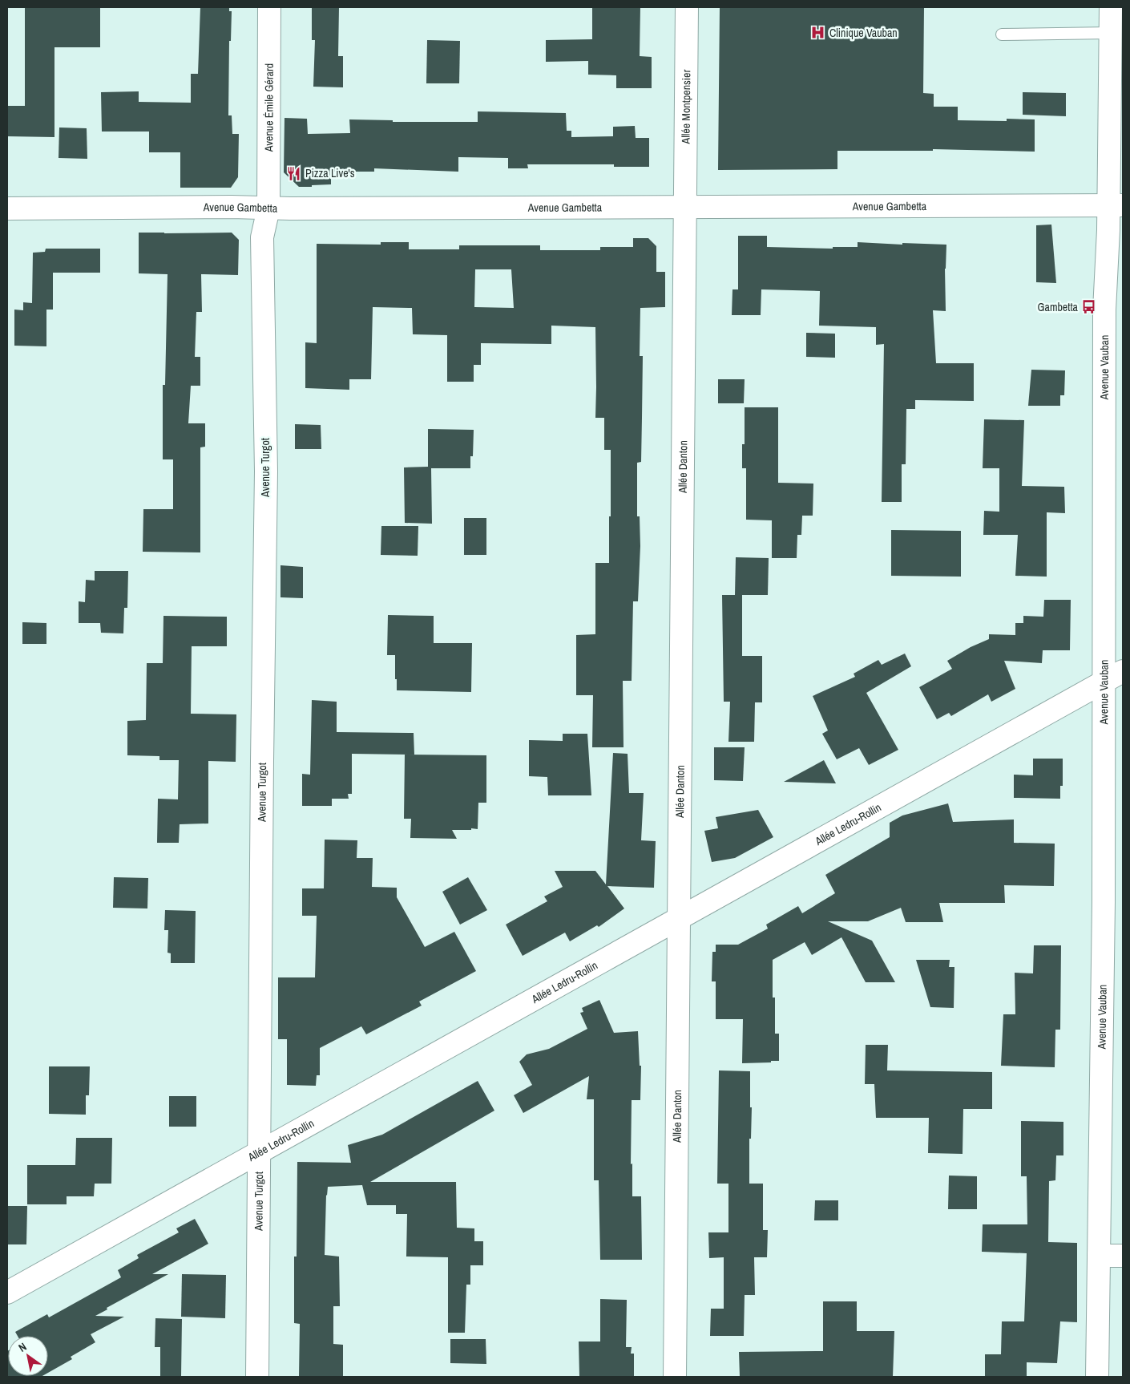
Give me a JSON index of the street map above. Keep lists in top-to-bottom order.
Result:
{
  "streets": {
    "street": [
      "Allée Montpensier",
      "Avenue Émile Gérard",
      "Avenue Gambetta",
      "Avenue Vauban",
      "Allée Danton",
      "Avenue Turgot",
      "Allée Ledru-Rollin"
    ]
  },
  "crossings": [
    ["Allée Montpensier", "Avenue Gambetta"],
    ["Allée Montpensier", "Allée Danton"],
    ["Avenue Émile Gérard", "Avenue Gambetta"],
    ["Avenue Émile Gérard", "Avenue Turgot"],
    ["Avenue Gambetta", "Avenue Vauban"],
    ["Avenue Gambetta", "Allée Danton"],
    ["Avenue Gambetta", "Avenue Turgot"],
    ["Avenue Vauban", "Allée Ledru-Rollin"],
    ["Allée Danton", "Allée Ledru-Rollin"],
    ["Avenue Turgot", "Allée Ledru-Rollin"]
  ],
  "places": {
    "hospital": ["Clinique Vauban"],
    "restaurant": ["Pizza Live's"],
    "bus stop": ["Gambetta"]
  },
  "north": "top left"
}
